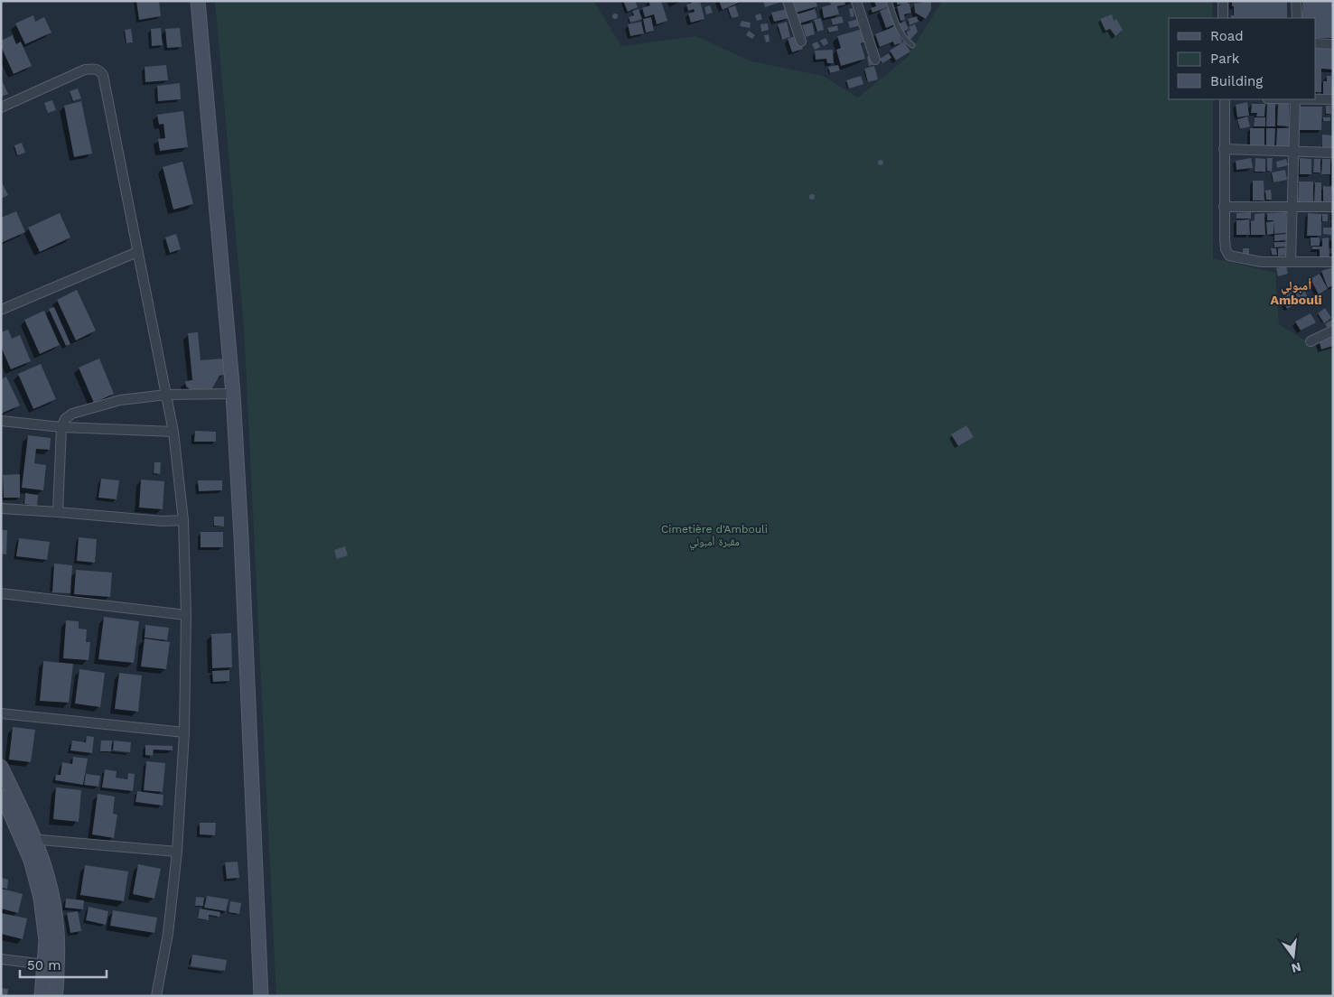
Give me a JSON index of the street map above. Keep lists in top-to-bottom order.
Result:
{
  "districts": ["أمبولي Ambouli"],
  "parks": ["Cimetière d'Ambouli مقبرة أمبولي"],
  "legend": ["Road", "Park", "Building"],
  "scale_bar": "50 m",
  "north": "bottom"
}
